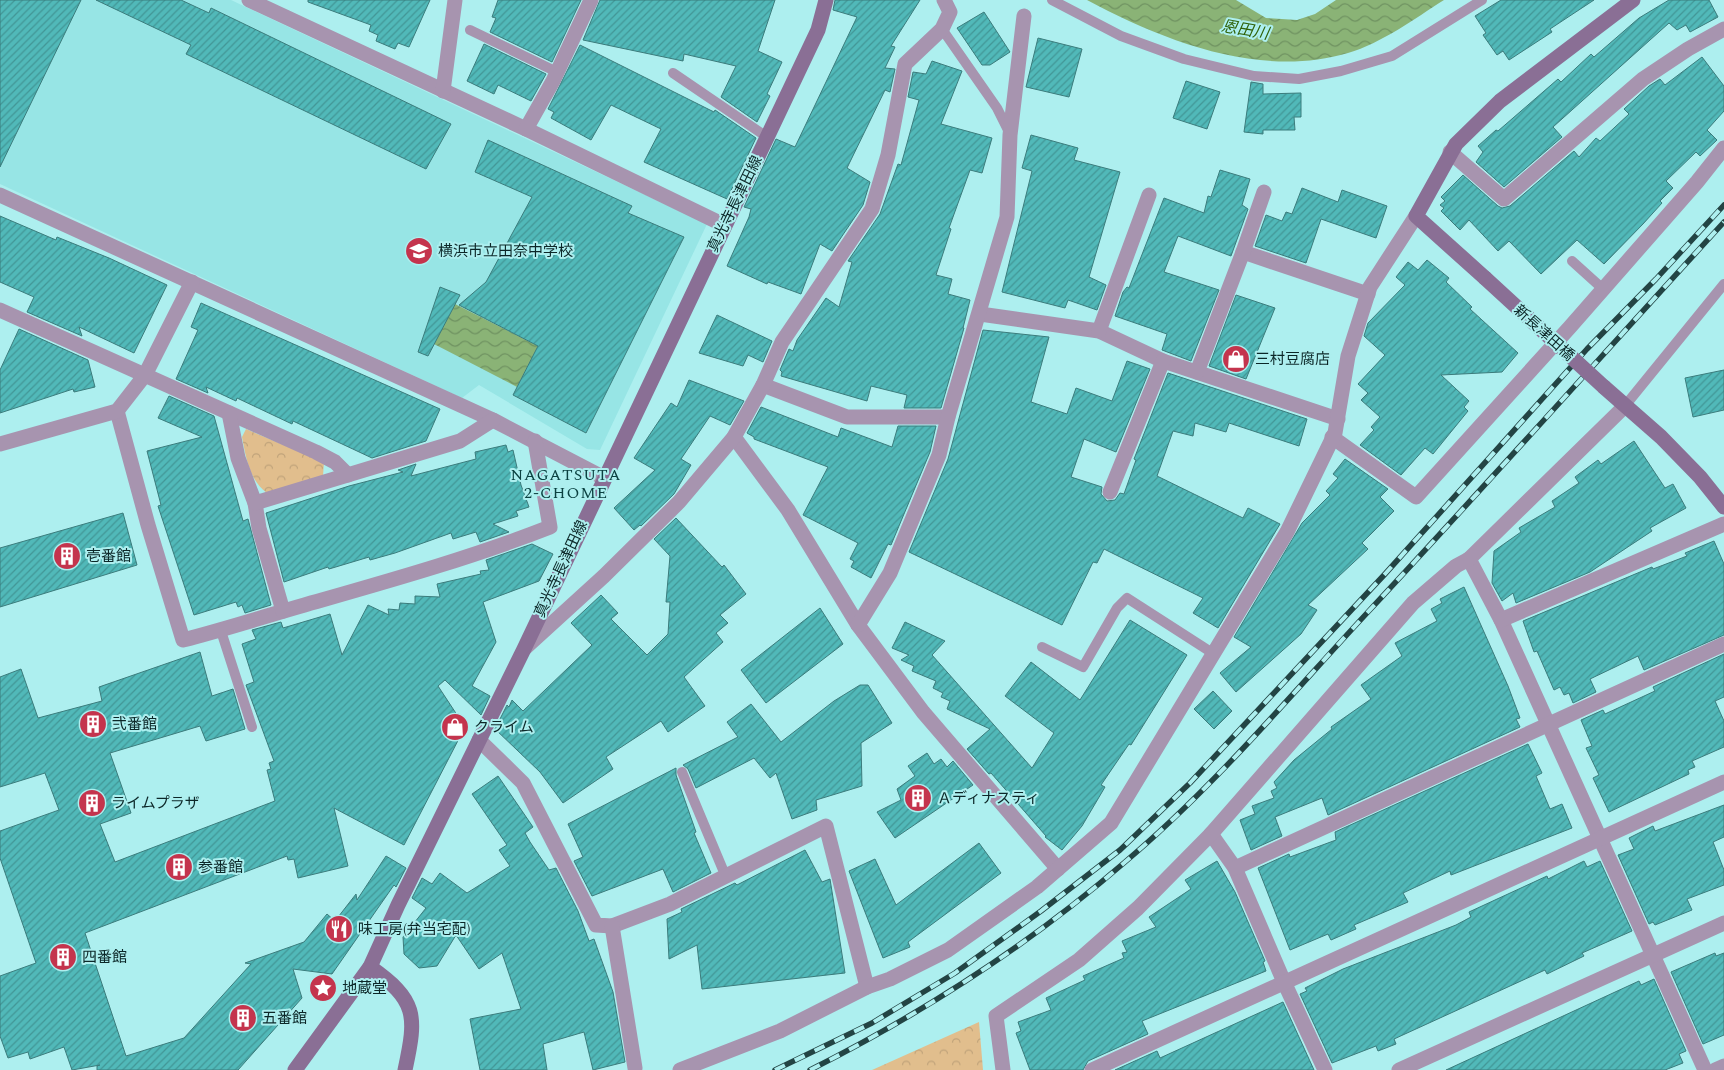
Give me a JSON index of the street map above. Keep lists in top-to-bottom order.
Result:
{
  "streets": {
    "main road": ["真光寺長津田線", "新長津田橋"]
  },
  "districts": ["NAGATSUTA 2-CHOME"],
  "water": ["恩田川"],
  "places": {
    "school or university": ["横浜市立田奈中学校"],
    "shop": ["三村豆腐店", "クライム"],
    "building": [
      "壱番館",
      "弐番館",
      "Ａディナスティ",
      "ライムプラザ",
      "参番館",
      "四番館",
      "五番館"
    ],
    "restaurant": ["味工房(弁当宅配)"],
    "place": ["地蔵堂"]
  }
}
